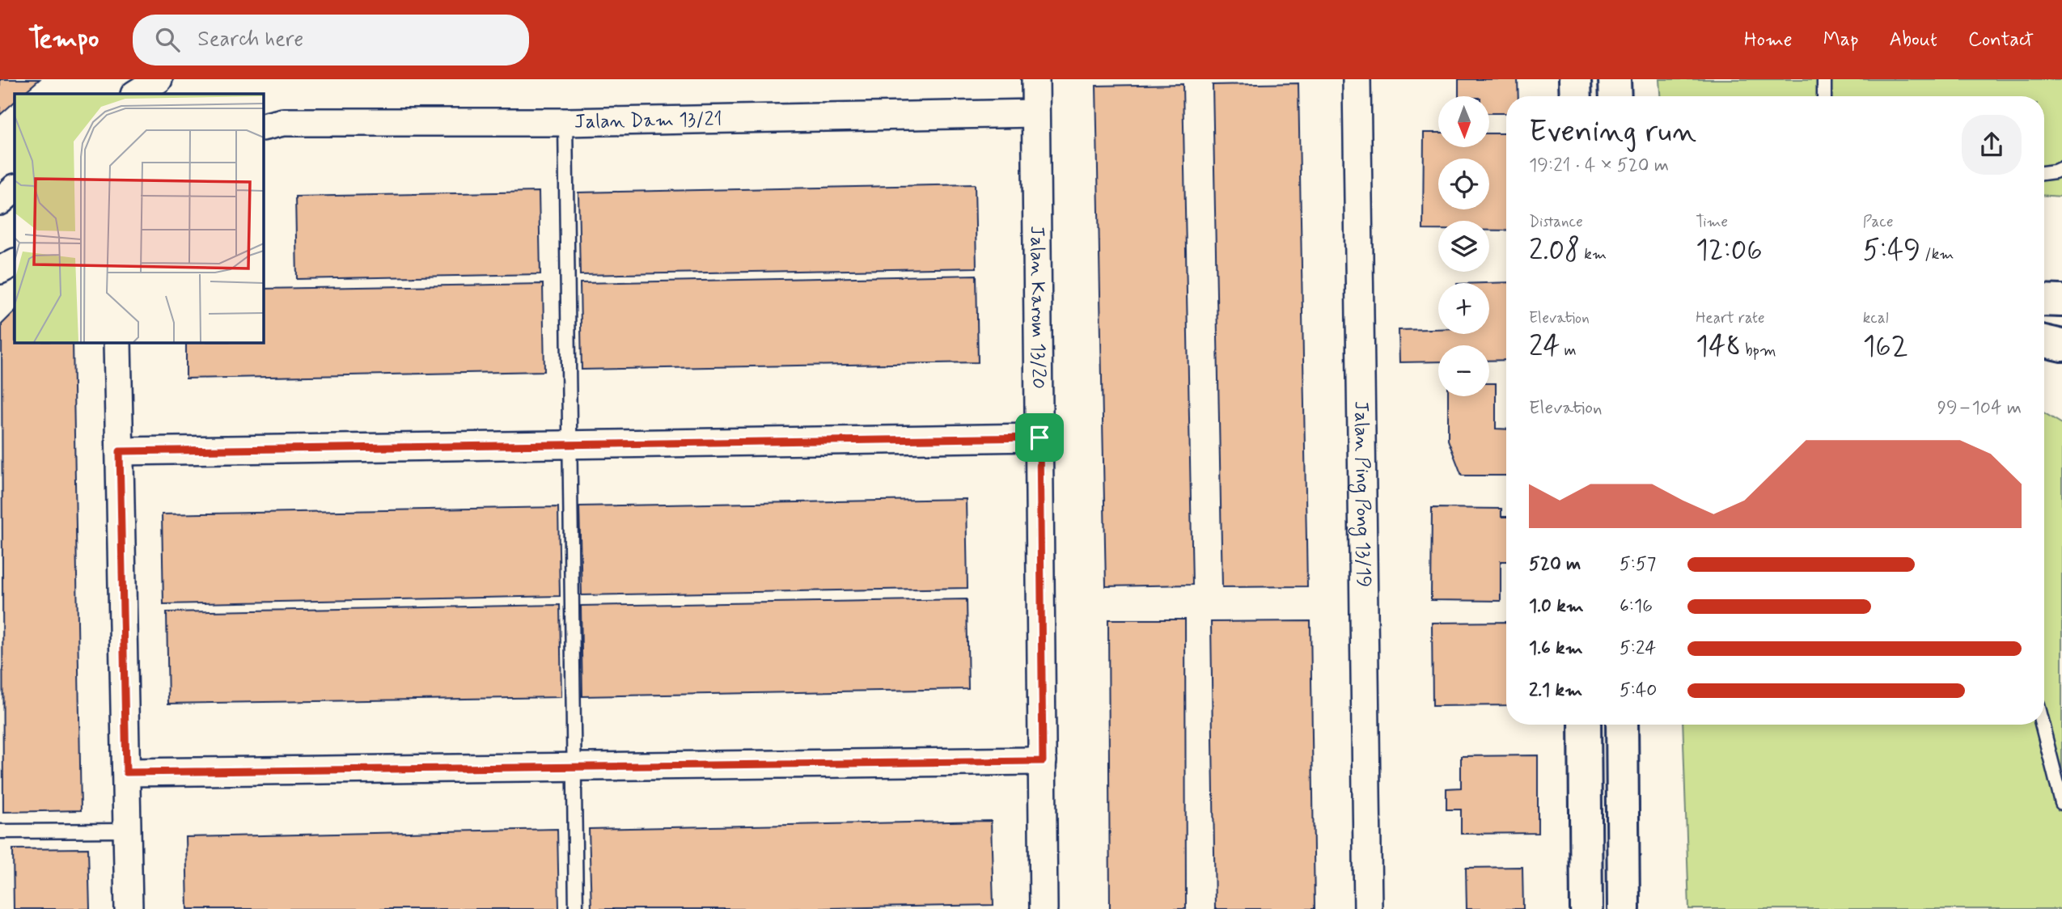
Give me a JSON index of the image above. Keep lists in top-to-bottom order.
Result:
{
  "streets": {
    "street": ["Jalan Dam 13/21", "Jalan Karom 13/20", "Jalan Ping Pong 13/19"]
  },
  "crossings": [
    ["Jalan Dam 13/21", "Jalan Karom 13/20"]
  ],
  "north": "bottom",
  "page": {
    "header": "Tempo",
    "search": "Search here",
    "nav": [
      "Home",
      "Map",
      "About",
      "Contact"
    ],
    "map_buttons": ["+", "−"],
    "heading": ["Evening run", "19:21 · 4 × 520 m"],
    "stats": [
      ["Distance", "2.08 km"],
      ["Time", "12:06"],
      ["Pace", "5:49 /km"],
      ["Elevation", "24 m"],
      ["Heart rate", "148 bpm"],
      ["kcal", "162"]
    ],
    "chart": ["Elevation", "99–104 m"],
    "list": [
      {
        "name": "520 m",
        "note": "5:57"
      },
      {
        "name": "1.0 km",
        "note": "6:16"
      },
      {
        "name": "1.6 km",
        "note": "5:24"
      },
      {
        "name": "2.1 km",
        "note": "5:40"
      }
    ]
  }
}
